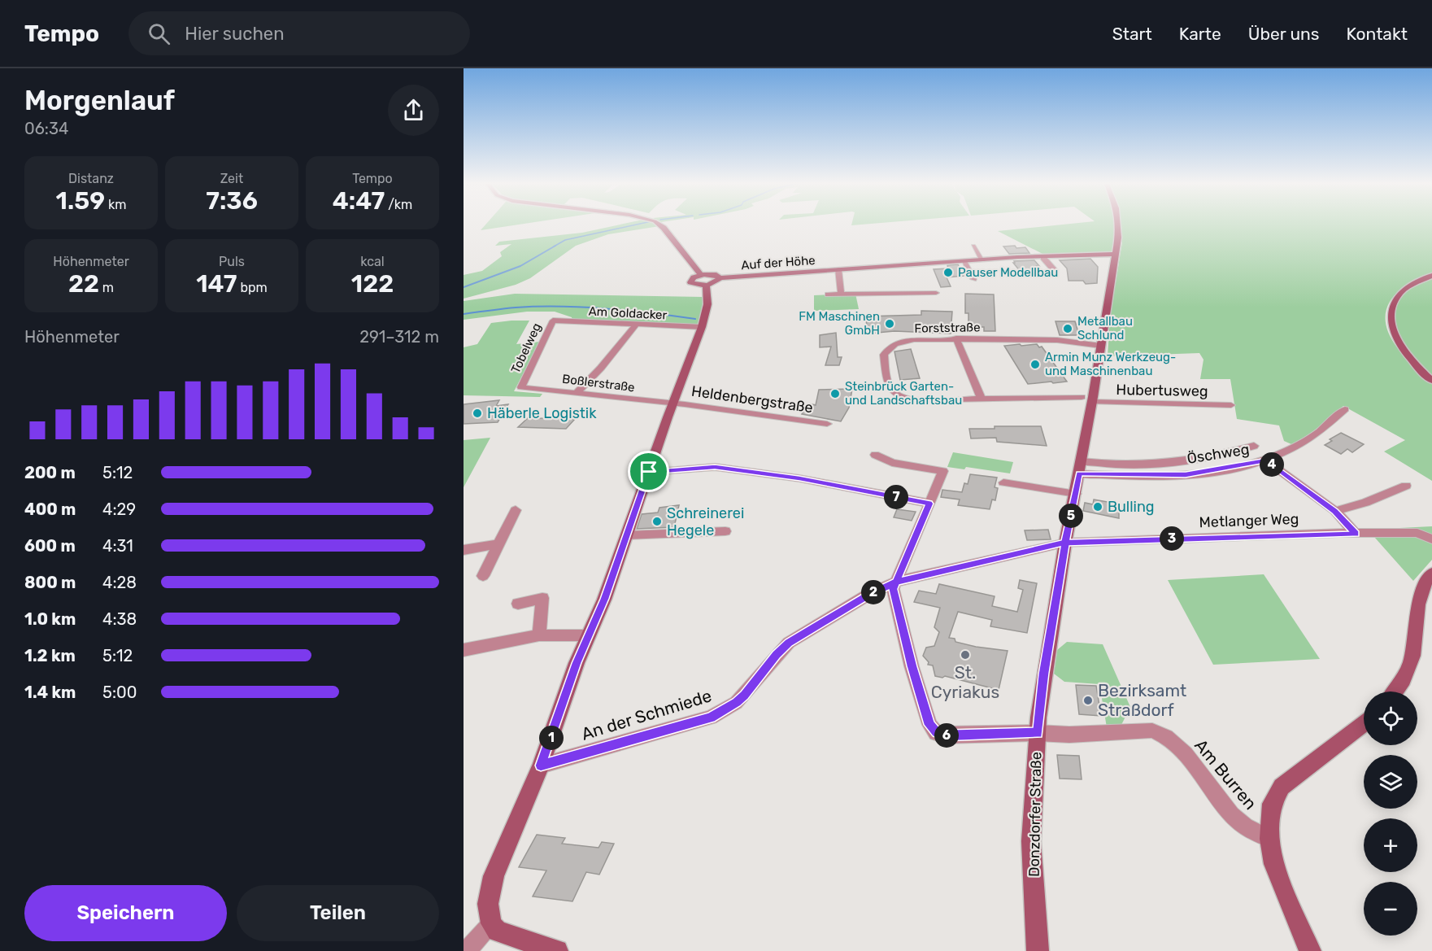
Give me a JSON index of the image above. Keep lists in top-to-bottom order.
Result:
{
  "streets": {
    "street": [
      "Auf der Höhe",
      "Am Goldacker",
      "Forststraße",
      "Tobelweg",
      "Boßlerstraße",
      "Hubertusweg",
      "Heldenbergstraße",
      "Öschweg",
      "Metlanger Weg",
      "An der Schmiede",
      "Am Burren",
      "Donzdorfer Straße"
    ]
  },
  "crossings": [
    ["Auf der Höhe", "Donzdorfer Straße"],
    ["Am Goldacker", "Tobelweg"],
    ["Forststraße", "Donzdorfer Straße"],
    ["Tobelweg", "Boßlerstraße"],
    ["Boßlerstraße", "Heldenbergstraße"],
    ["Hubertusweg", "Donzdorfer Straße"],
    ["Öschweg", "Donzdorfer Straße"],
    ["Metlanger Weg", "An der Schmiede"],
    ["Metlanger Weg", "Donzdorfer Straße"],
    ["An der Schmiede", "Am Burren"],
    ["An der Schmiede", "Donzdorfer Straße"],
    ["Am Burren", "Donzdorfer Straße"]
  ],
  "places": [
    "Pauser Modellbau",
    "FM Maschinen GmbH",
    "Metallbau Schlund",
    "Armin Munz Werkzeug- und Maschinenbau",
    "Steinbrück Garten- und Landschaftsbau",
    "Häberle Logistik",
    "Bulling",
    "Schreinerei Hegele",
    "St. Cyriakus",
    "Bezirksamt Straßdorf"
  ],
  "page": {
    "header": "Tempo",
    "search": "Hier suchen",
    "nav": [
      "Start",
      "Karte",
      "Über uns",
      "Kontakt"
    ],
    "heading": ["Morgenlauf", "06:34"],
    "stats": [
      ["Distanz", "1.59 km"],
      ["Zeit", "7:36"],
      ["Tempo", "4:47 /km"],
      ["Höhenmeter", "22 m"],
      ["Puls", "147 bpm"],
      ["kcal", "122"]
    ],
    "chart": ["Höhenmeter", "291–312 m"],
    "pins": [
      "4",
      "7",
      "5",
      "3",
      "2",
      "6",
      "1"
    ],
    "list": [
      {
        "name": "200 m",
        "note": "5:12"
      },
      {
        "name": "400 m",
        "note": "4:29"
      },
      {
        "name": "600 m",
        "note": "4:31"
      },
      {
        "name": "800 m",
        "note": "4:28"
      },
      {
        "name": "1.0 km",
        "note": "4:38"
      },
      {
        "name": "1.2 km",
        "note": "5:12"
      },
      {
        "name": "1.4 km",
        "note": "5:00"
      }
    ],
    "map_buttons": ["+", "−"],
    "buttons": ["Speichern", "Teilen"]
  }
}
